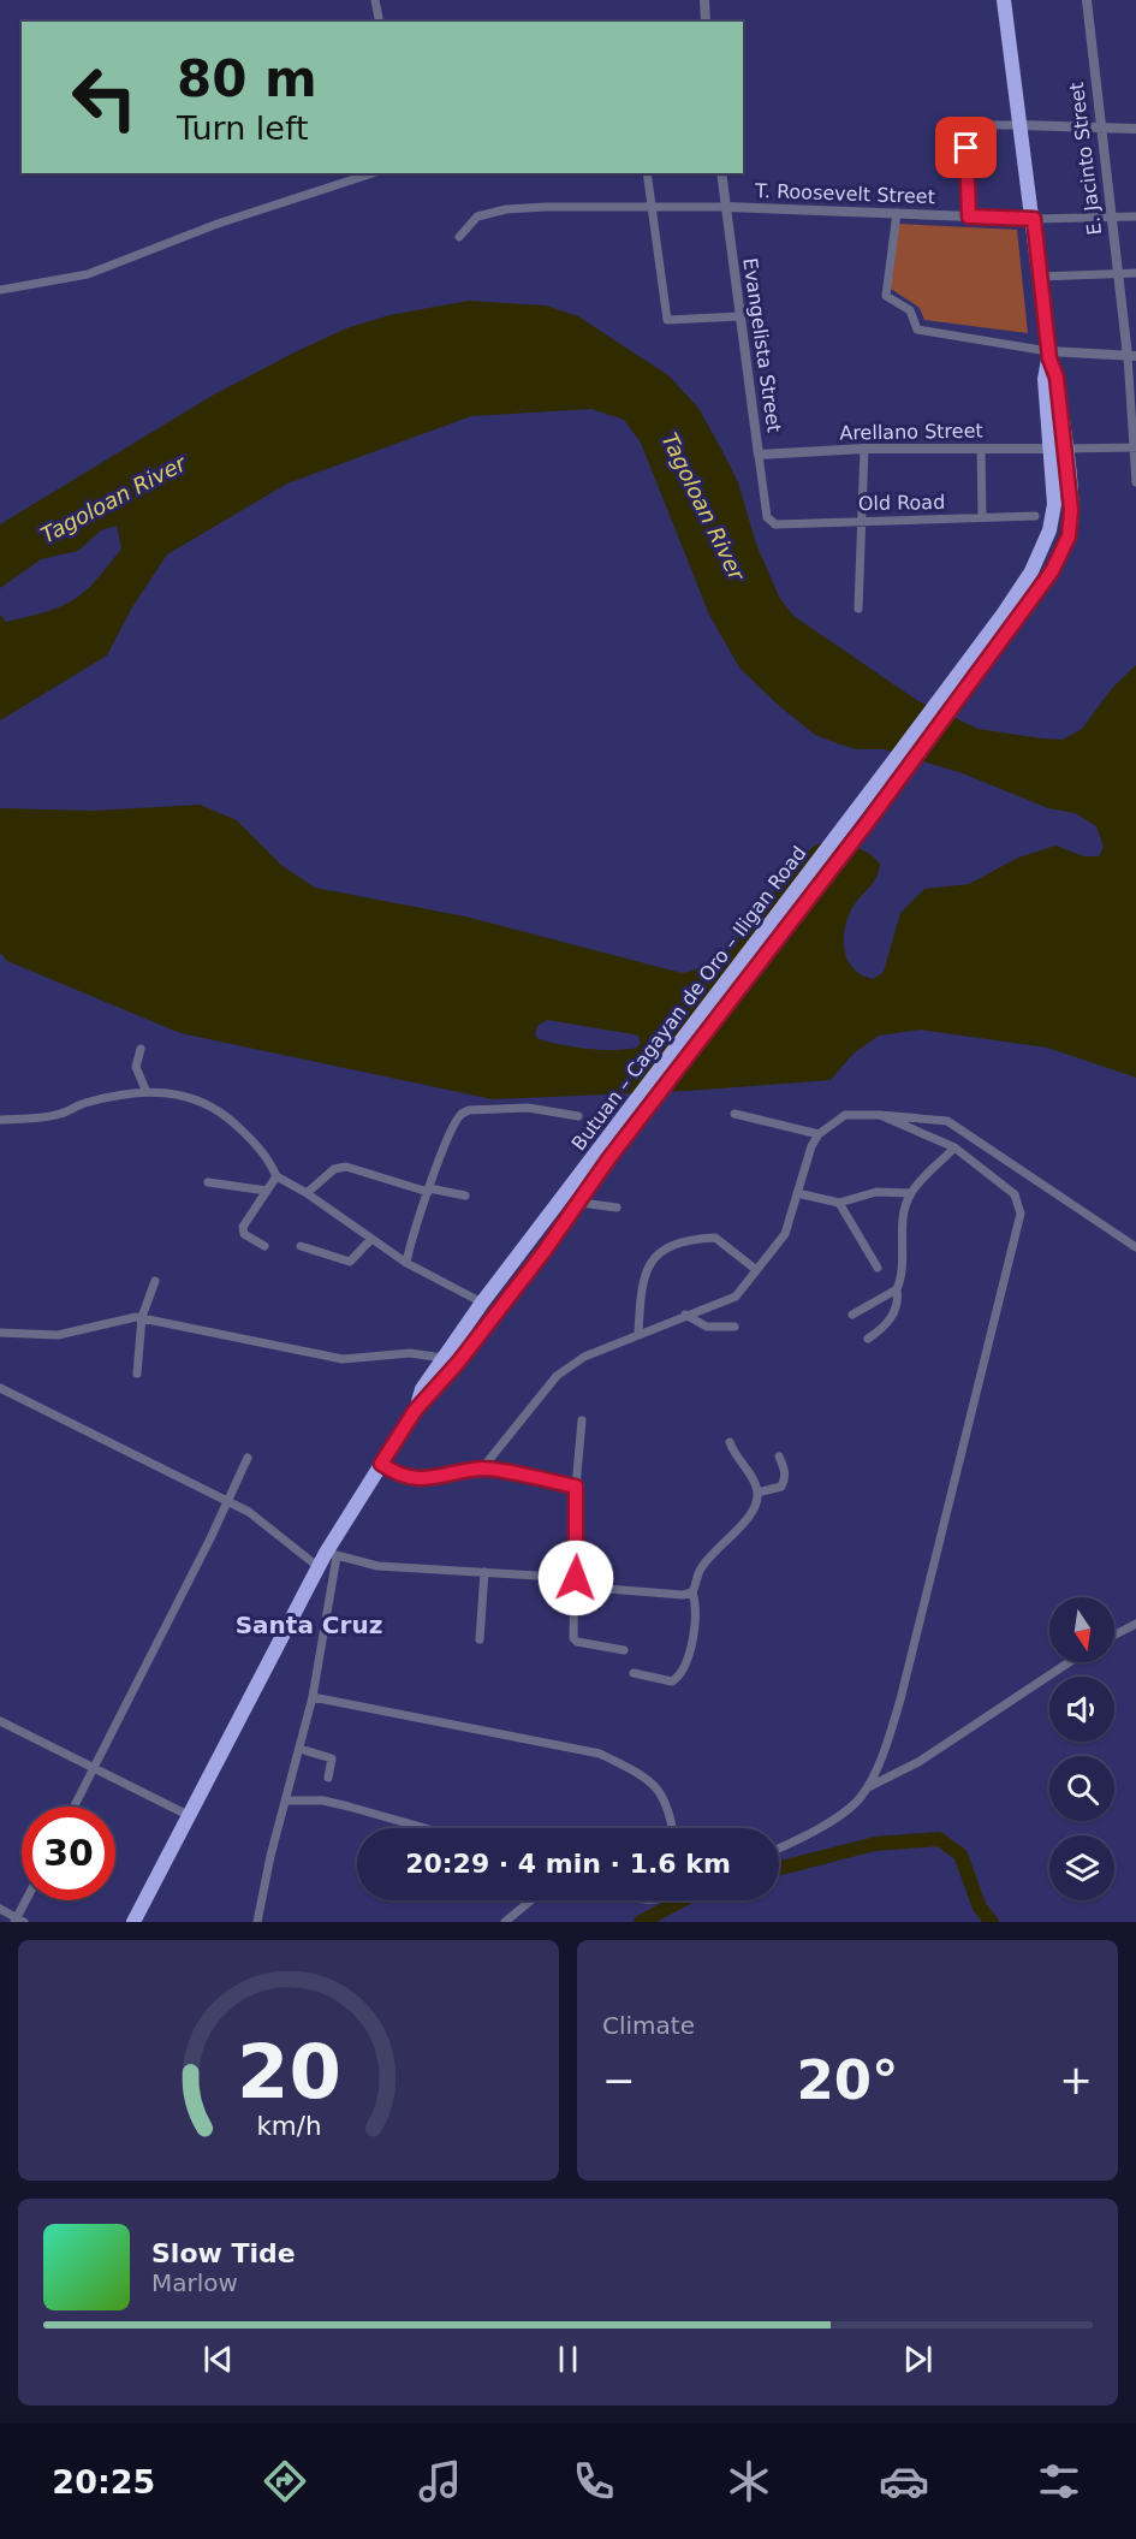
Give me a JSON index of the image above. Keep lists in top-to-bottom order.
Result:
{
  "streets": {
    "highway": ["Butuan – Cagayan de Oro – Iligan Road"],
    "street": [
      "E. Jacinto Street",
      "T. Roosevelt Street",
      "Evangelista Street",
      "Arellano Street",
      "Old Road"
    ]
  },
  "crossings": [
    ["E. Jacinto Street", "T. Roosevelt Street"],
    ["T. Roosevelt Street", "Evangelista Street"],
    ["Evangelista Street", "Arellano Street"],
    ["Evangelista Street", "Old Road"]
  ],
  "districts": ["Santa Cruz"],
  "water": ["Tagoloan River"],
  "north": "bottom",
  "page": {
    "turn": ["80 m", "Turn left"],
    "limit": "30",
    "trip": "20:29 · 4 min · 1.6 km",
    "tile": "Climate",
    "heat": ["−", "20°", "+"],
    "song": ["Slow Tide", "Marlow"],
    "tabs": "20:25",
    "gauge": ["20", "km/h"]
  }
}
